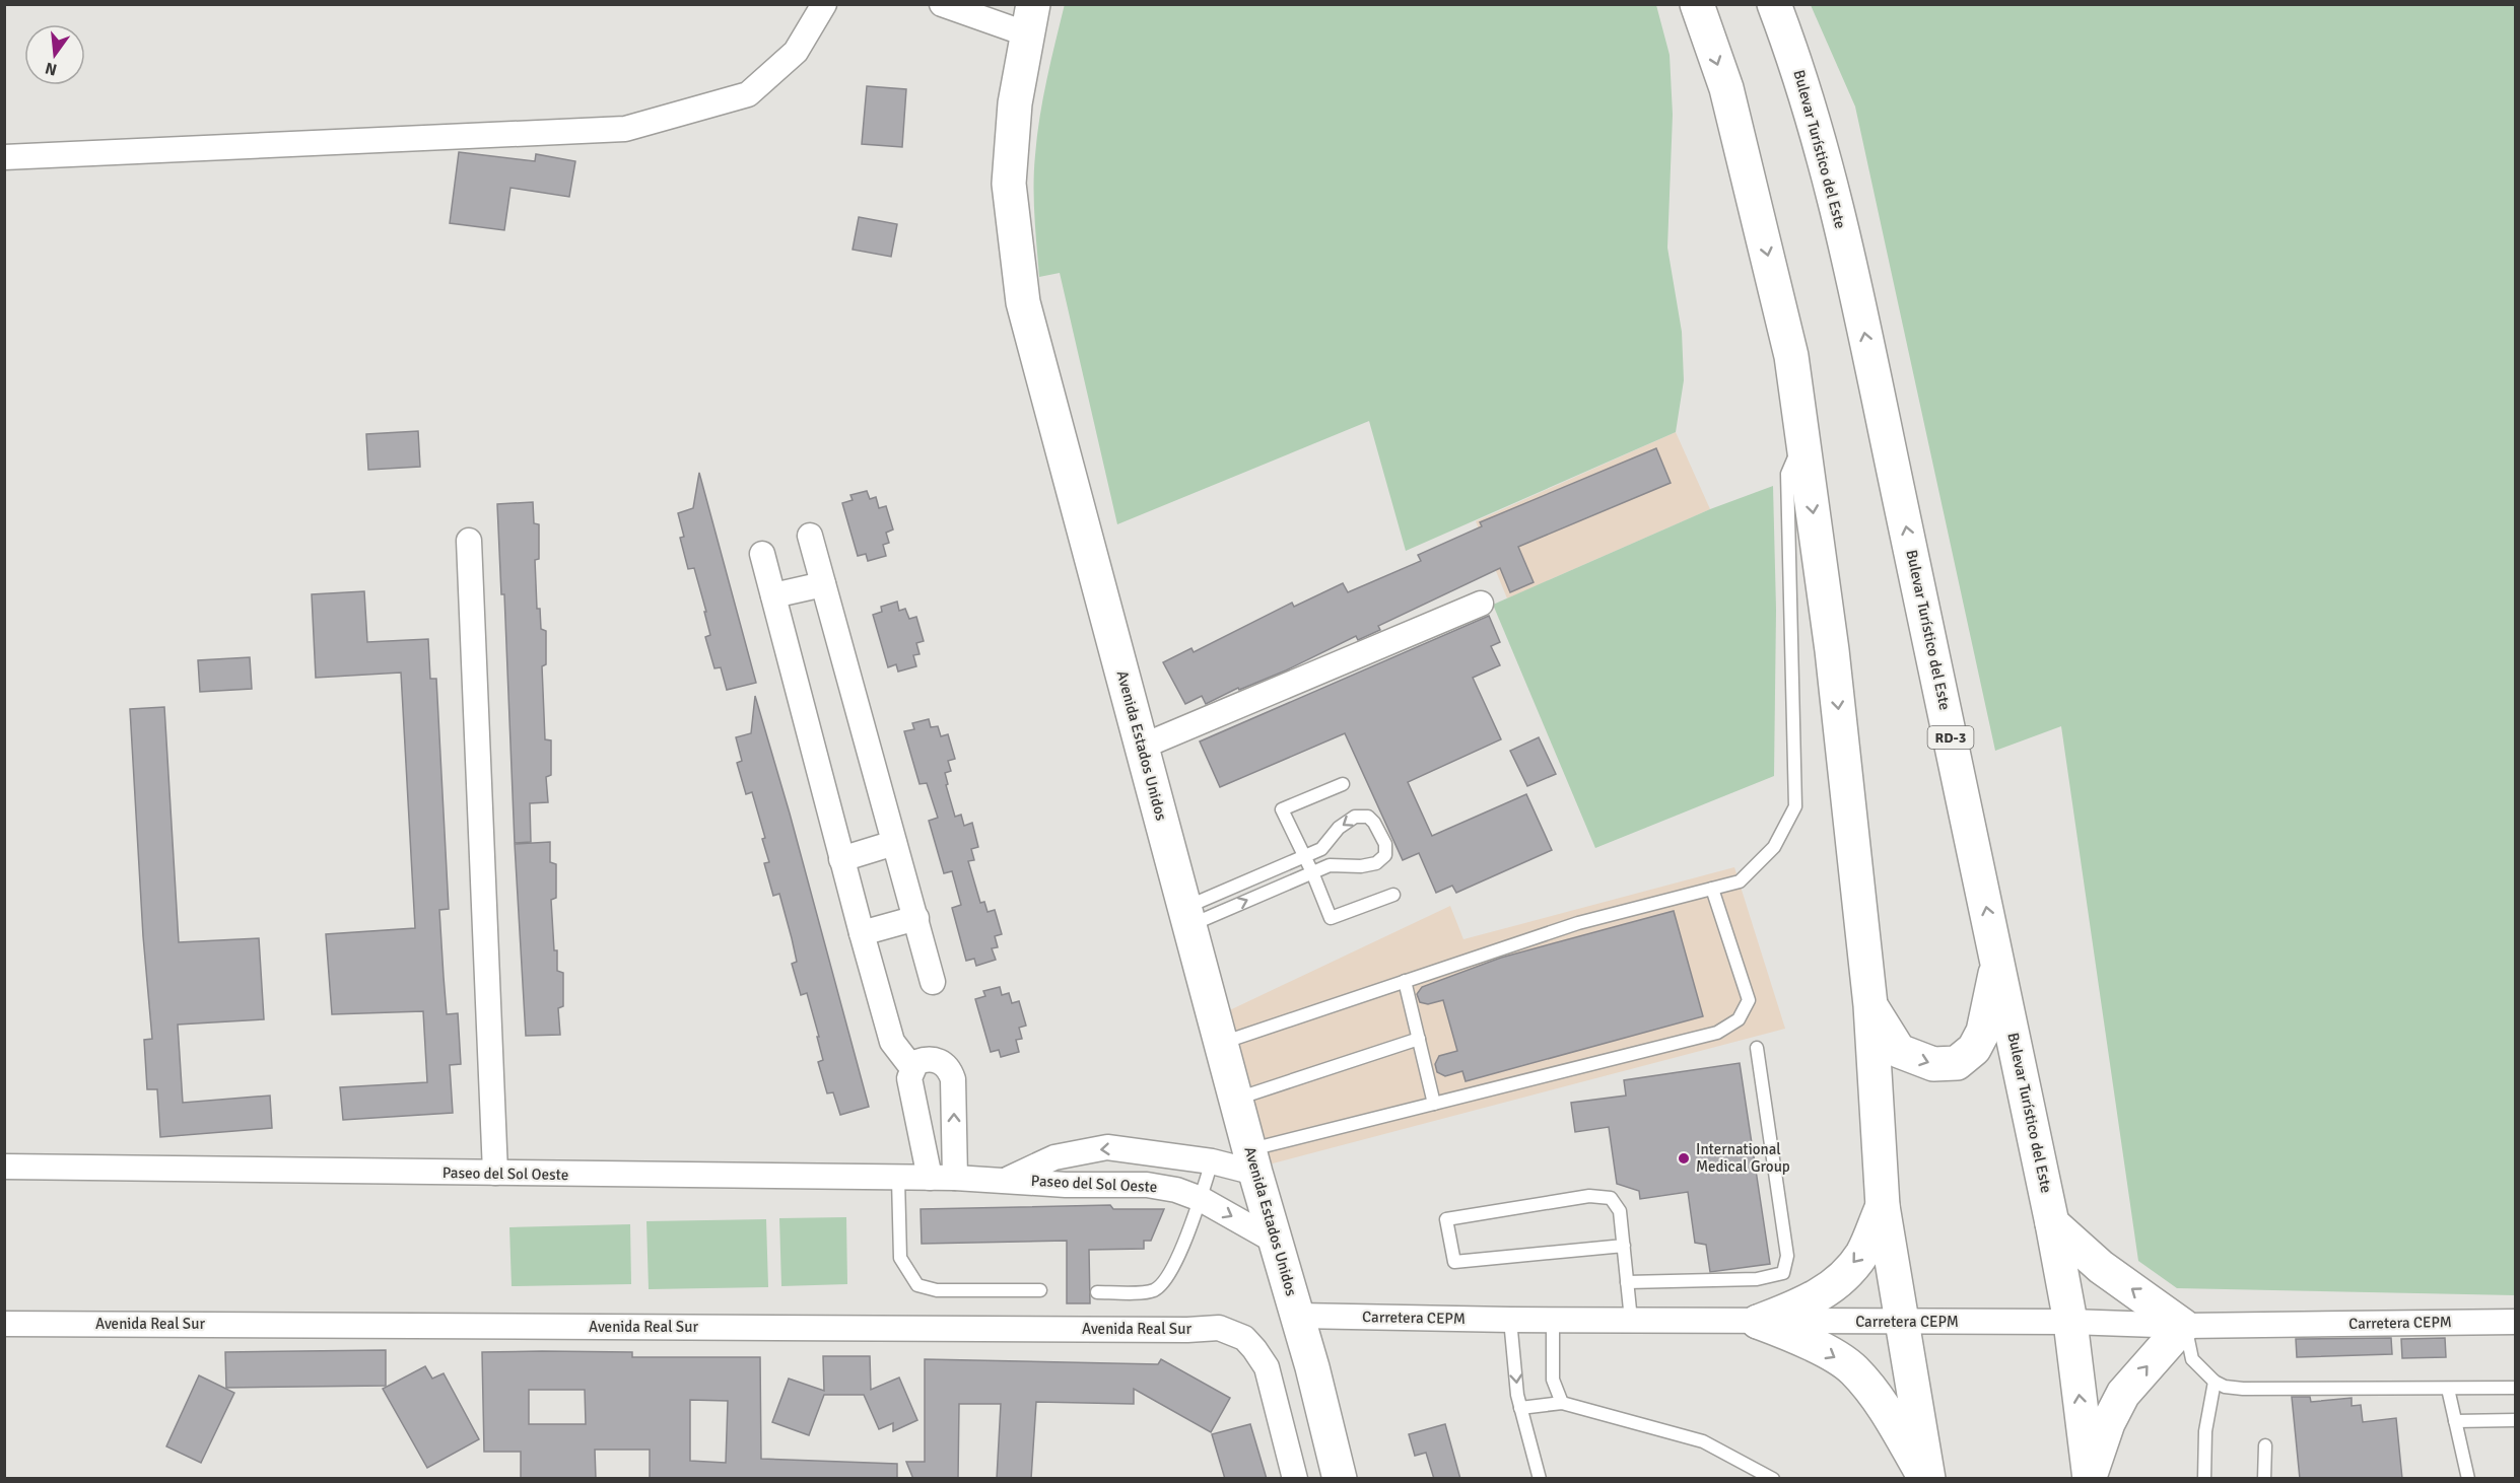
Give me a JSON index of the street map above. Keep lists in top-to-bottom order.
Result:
{
  "streets": {
    "main road": ["Bulevar Turístico del Este", "RD-3", "Avenida Estados Unidos"],
    "street": ["Paseo del Sol Oeste", "Carretera CEPM", "Avenida Real Sur"]
  },
  "crossings": [
    ["Bulevar Turístico del Este", "Carretera CEPM"],
    ["Avenida Estados Unidos", "Paseo del Sol Oeste"],
    ["Avenida Estados Unidos", "Carretera CEPM"]
  ],
  "places": ["International Medical Group"],
  "north": "bottom"
}
